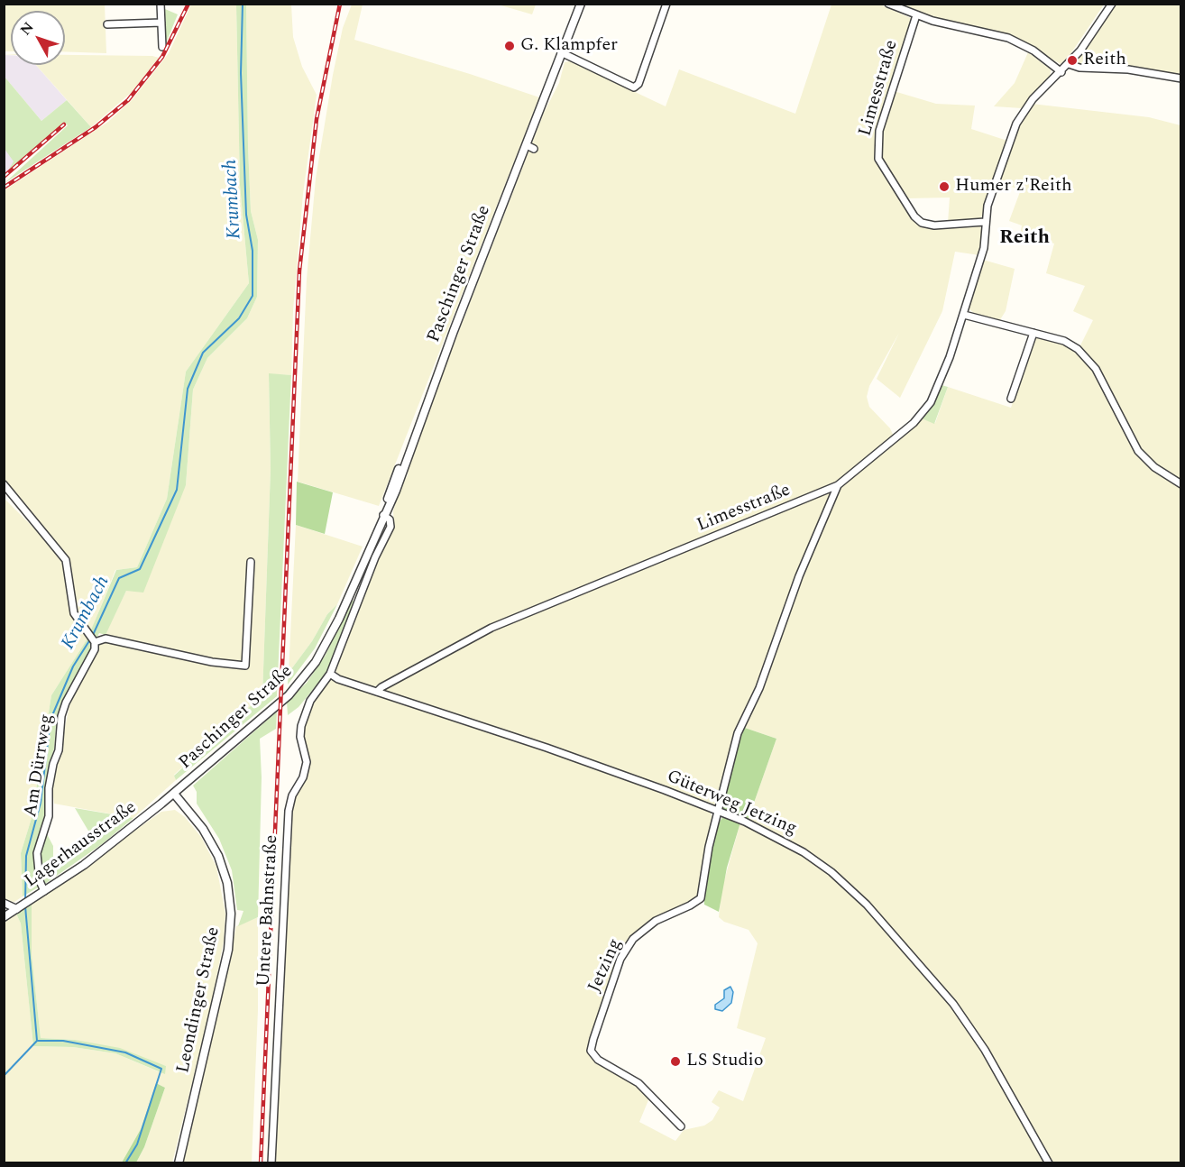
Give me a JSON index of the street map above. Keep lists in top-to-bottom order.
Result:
{
  "streets": {
    "street": [
      "Limesstraße",
      "Paschinger Straße",
      "Am Dürrweg",
      "Güterweg Jetzing",
      "Lagerhausstraße",
      "Untere Bahnstraße",
      "Jetzing",
      "Leondinger Straße"
    ]
  },
  "crossings": [
    ["Limesstraße", "Güterweg Jetzing"],
    ["Paschinger Straße", "Lagerhausstraße"],
    ["Paschinger Straße", "Untere Bahnstraße"],
    ["Paschinger Straße", "Leondinger Straße"],
    ["Am Dürrweg", "Lagerhausstraße"],
    ["Güterweg Jetzing", "Untere Bahnstraße"],
    ["Güterweg Jetzing", "Jetzing"],
    ["Lagerhausstraße", "Leondinger Straße"]
  ],
  "districts": ["Reith"],
  "water": ["Krumbach"],
  "places": [
    "G. Klampfer",
    "Reith",
    "Humer z'Reith",
    "LS Studio"
  ],
  "north": "top left"
}
